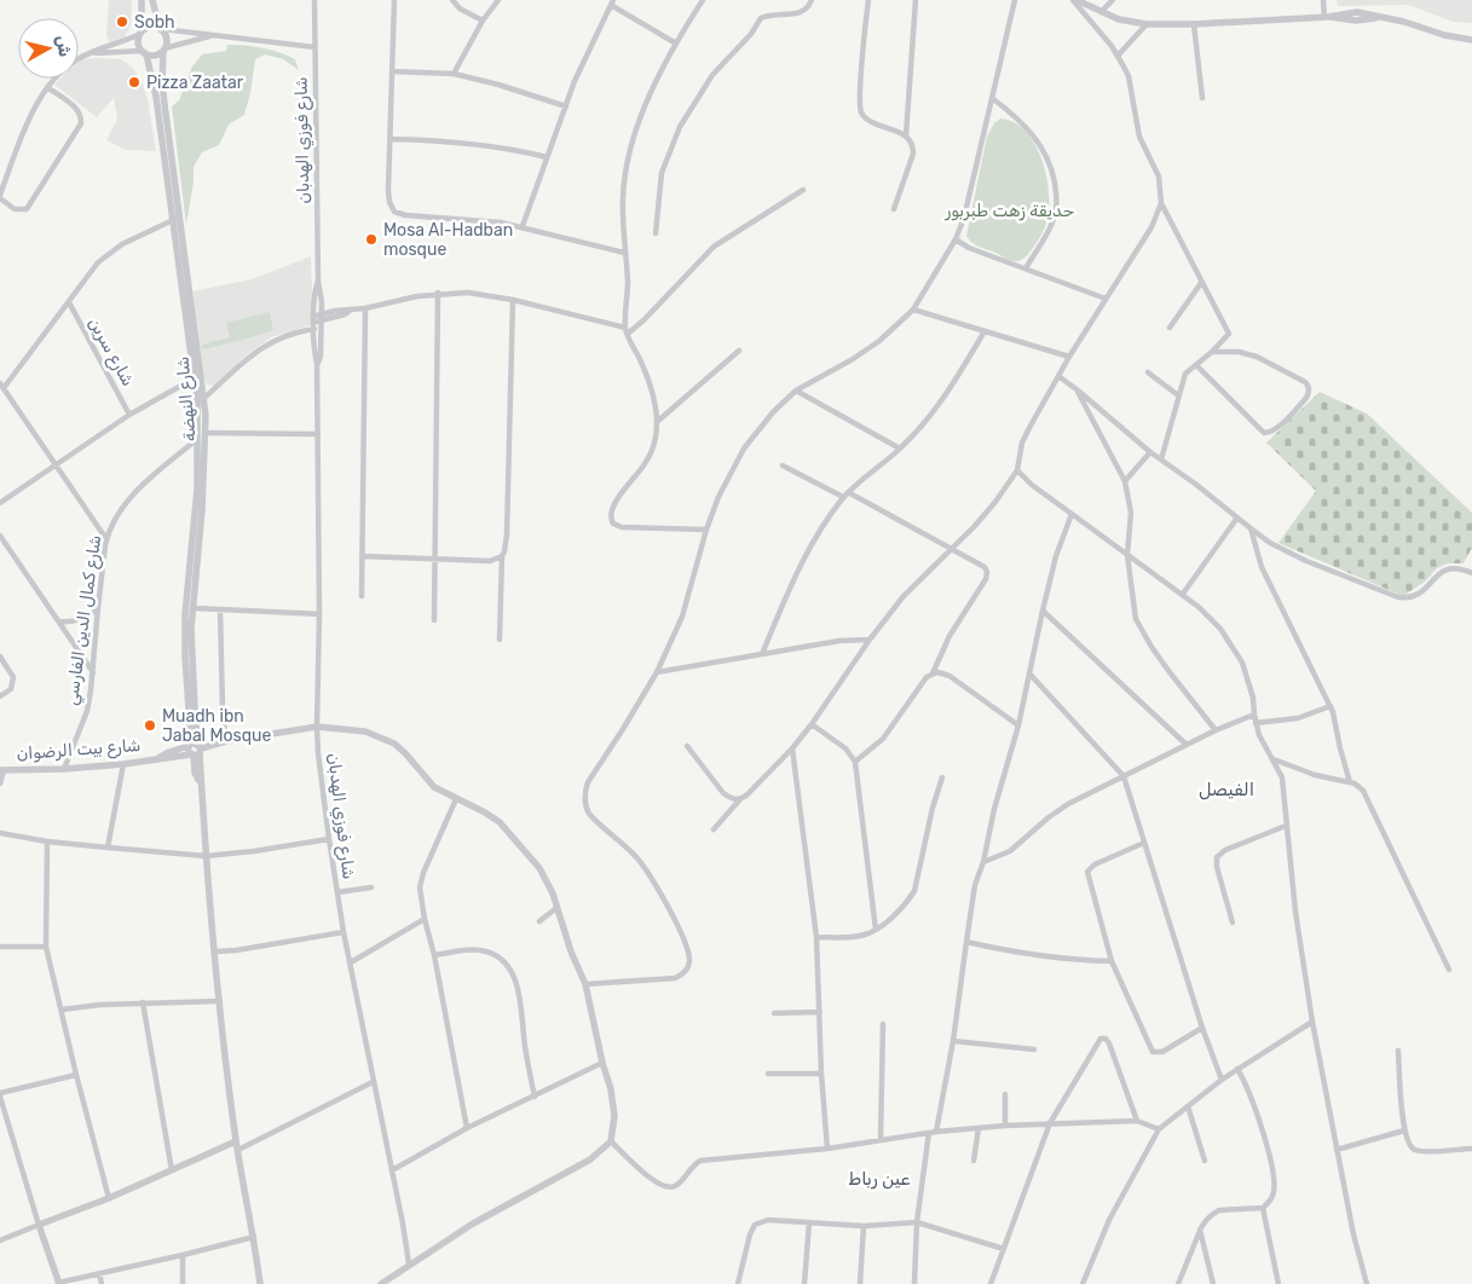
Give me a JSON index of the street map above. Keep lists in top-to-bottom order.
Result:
{
  "streets": {
    "street": [
      "شارع فوزي الهدبان",
      "شارع سرين",
      "شارع النهضة",
      "شارع كمال الدين الفارسي",
      "شارع بيت الرضوان"
    ]
  },
  "crossings": [
    ["شارع فوزي الهدبان", "شارع بيت الرضوان"],
    ["شارع النهضة", "شارع كمال الدين الفارسي"],
    ["شارع النهضة", "شارع بيت الرضوان"],
    ["شارع كمال الدين الفارسي", "شارع بيت الرضوان"]
  ],
  "districts": ["الفيصل", "عين رباط"],
  "parks": ["حديقة زهت طبربور"],
  "places": [
    "Sobh",
    "Pizza Zaatar",
    "Mosa Al-Hadban mosque",
    "Muadh ibn Jabal Mosque"
  ],
  "north": "right"
}
